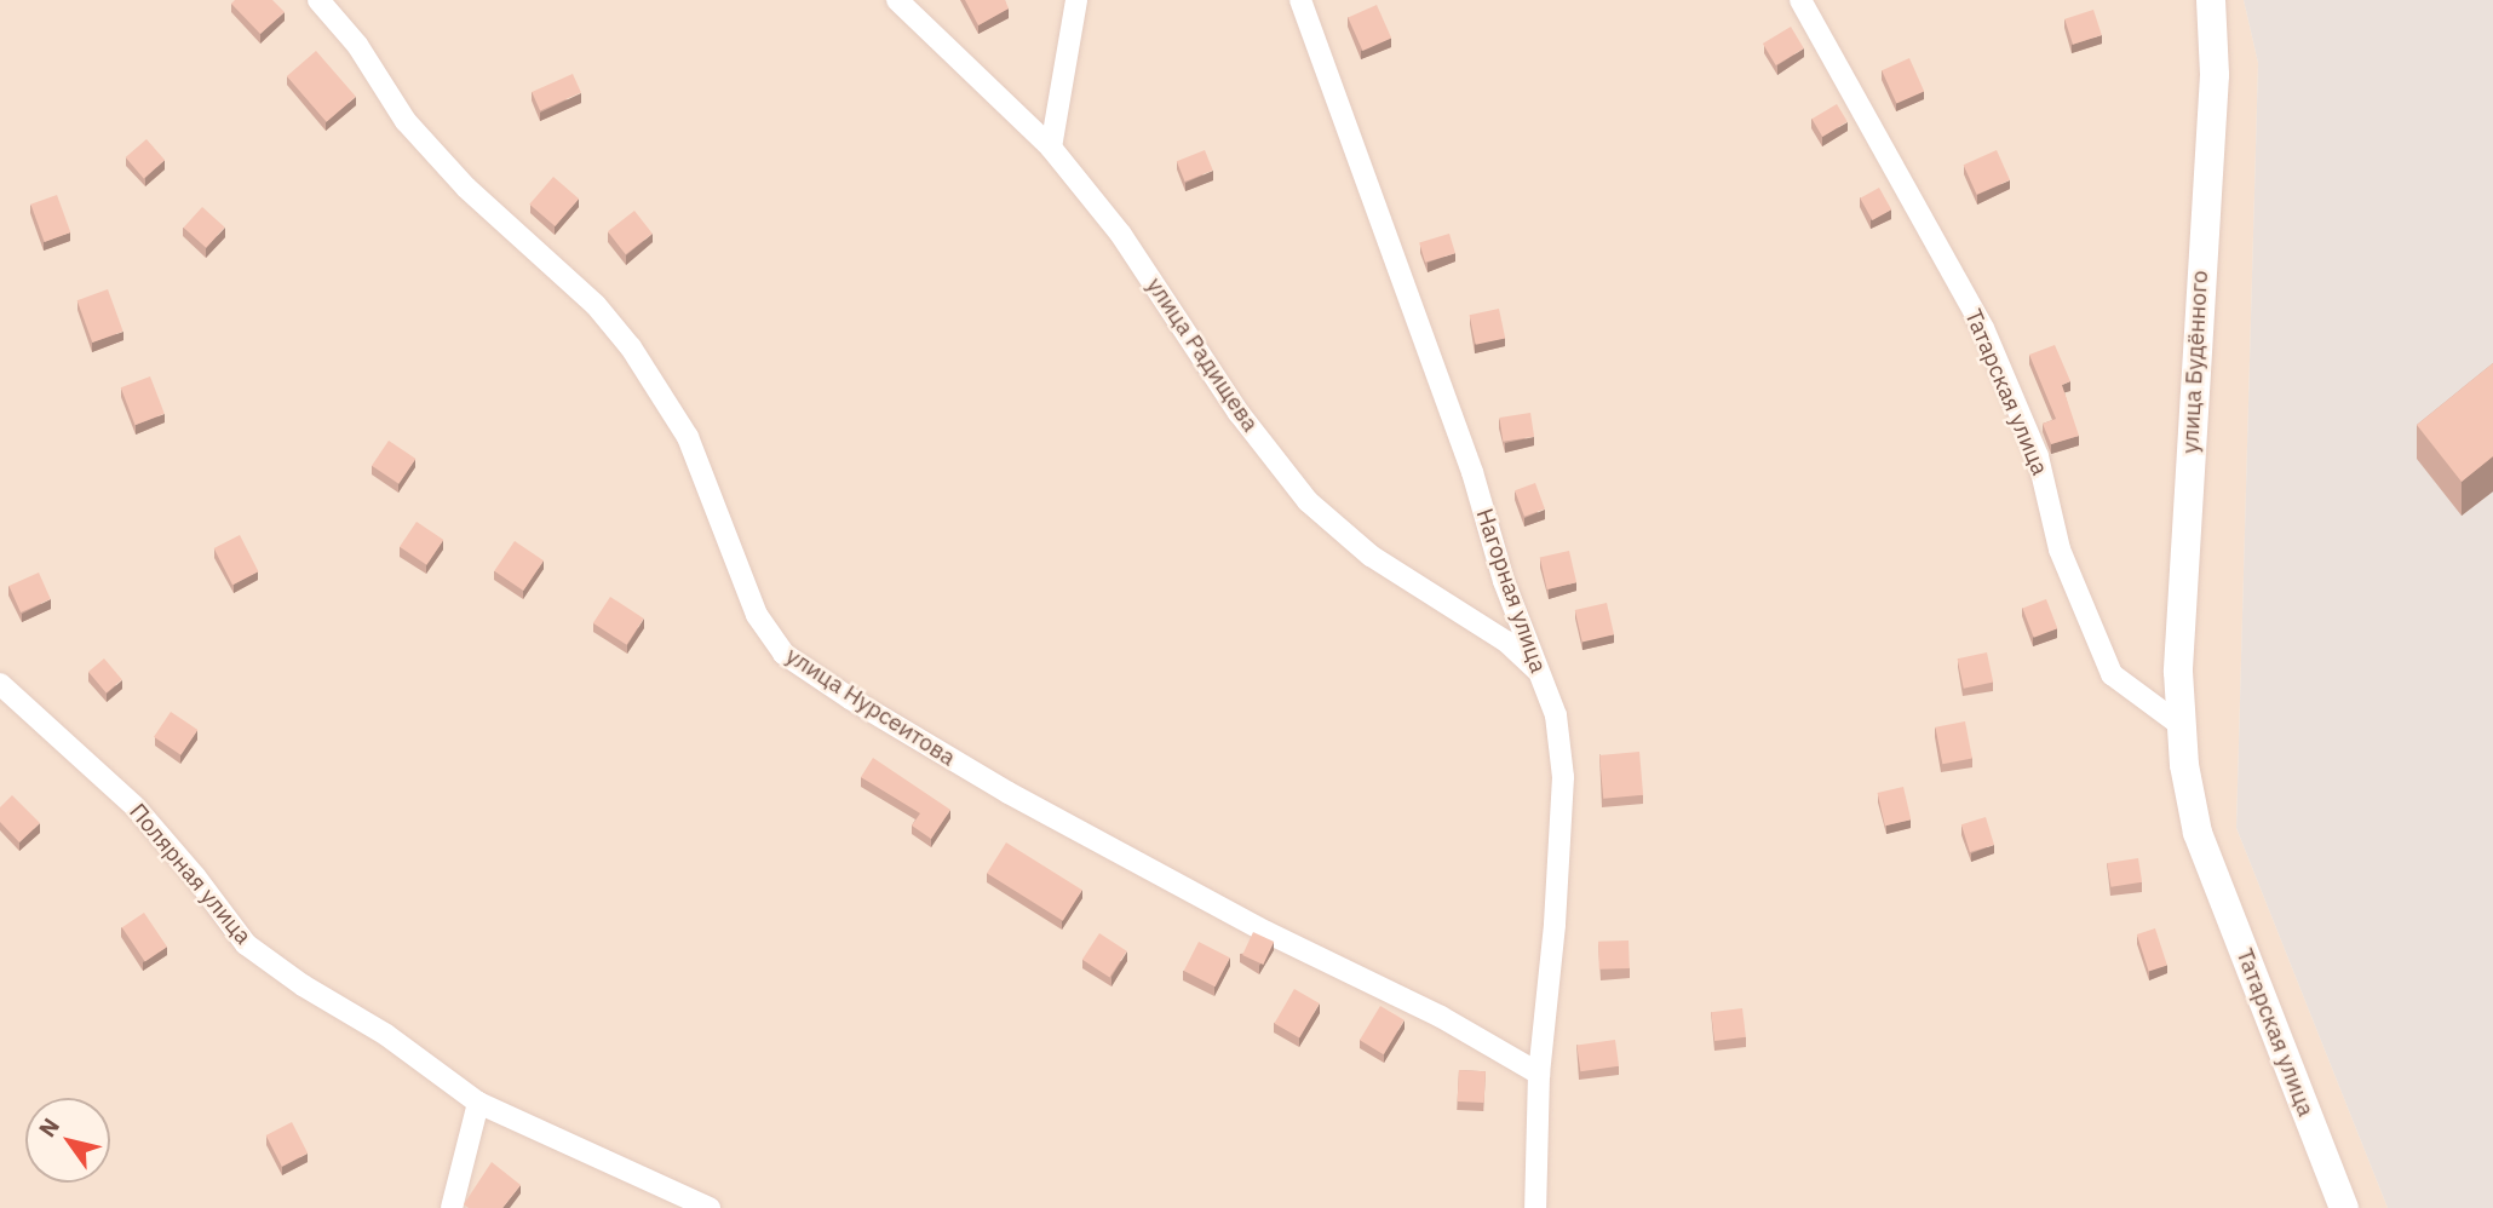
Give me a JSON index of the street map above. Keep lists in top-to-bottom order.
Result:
{
  "streets": {
    "street": [
      "улица Радищева",
      "улица Будённого",
      "Татарская улица",
      "Нагорная улица",
      "улица Нурсеитова",
      "Полярная улица"
    ]
  },
  "crossings": [
    ["улица Радищева", "Нагорная улица"],
    ["улица Будённого", "Татарская улица"],
    ["Нагорная улица", "улица Нурсеитова"]
  ],
  "north": "top left"
}
